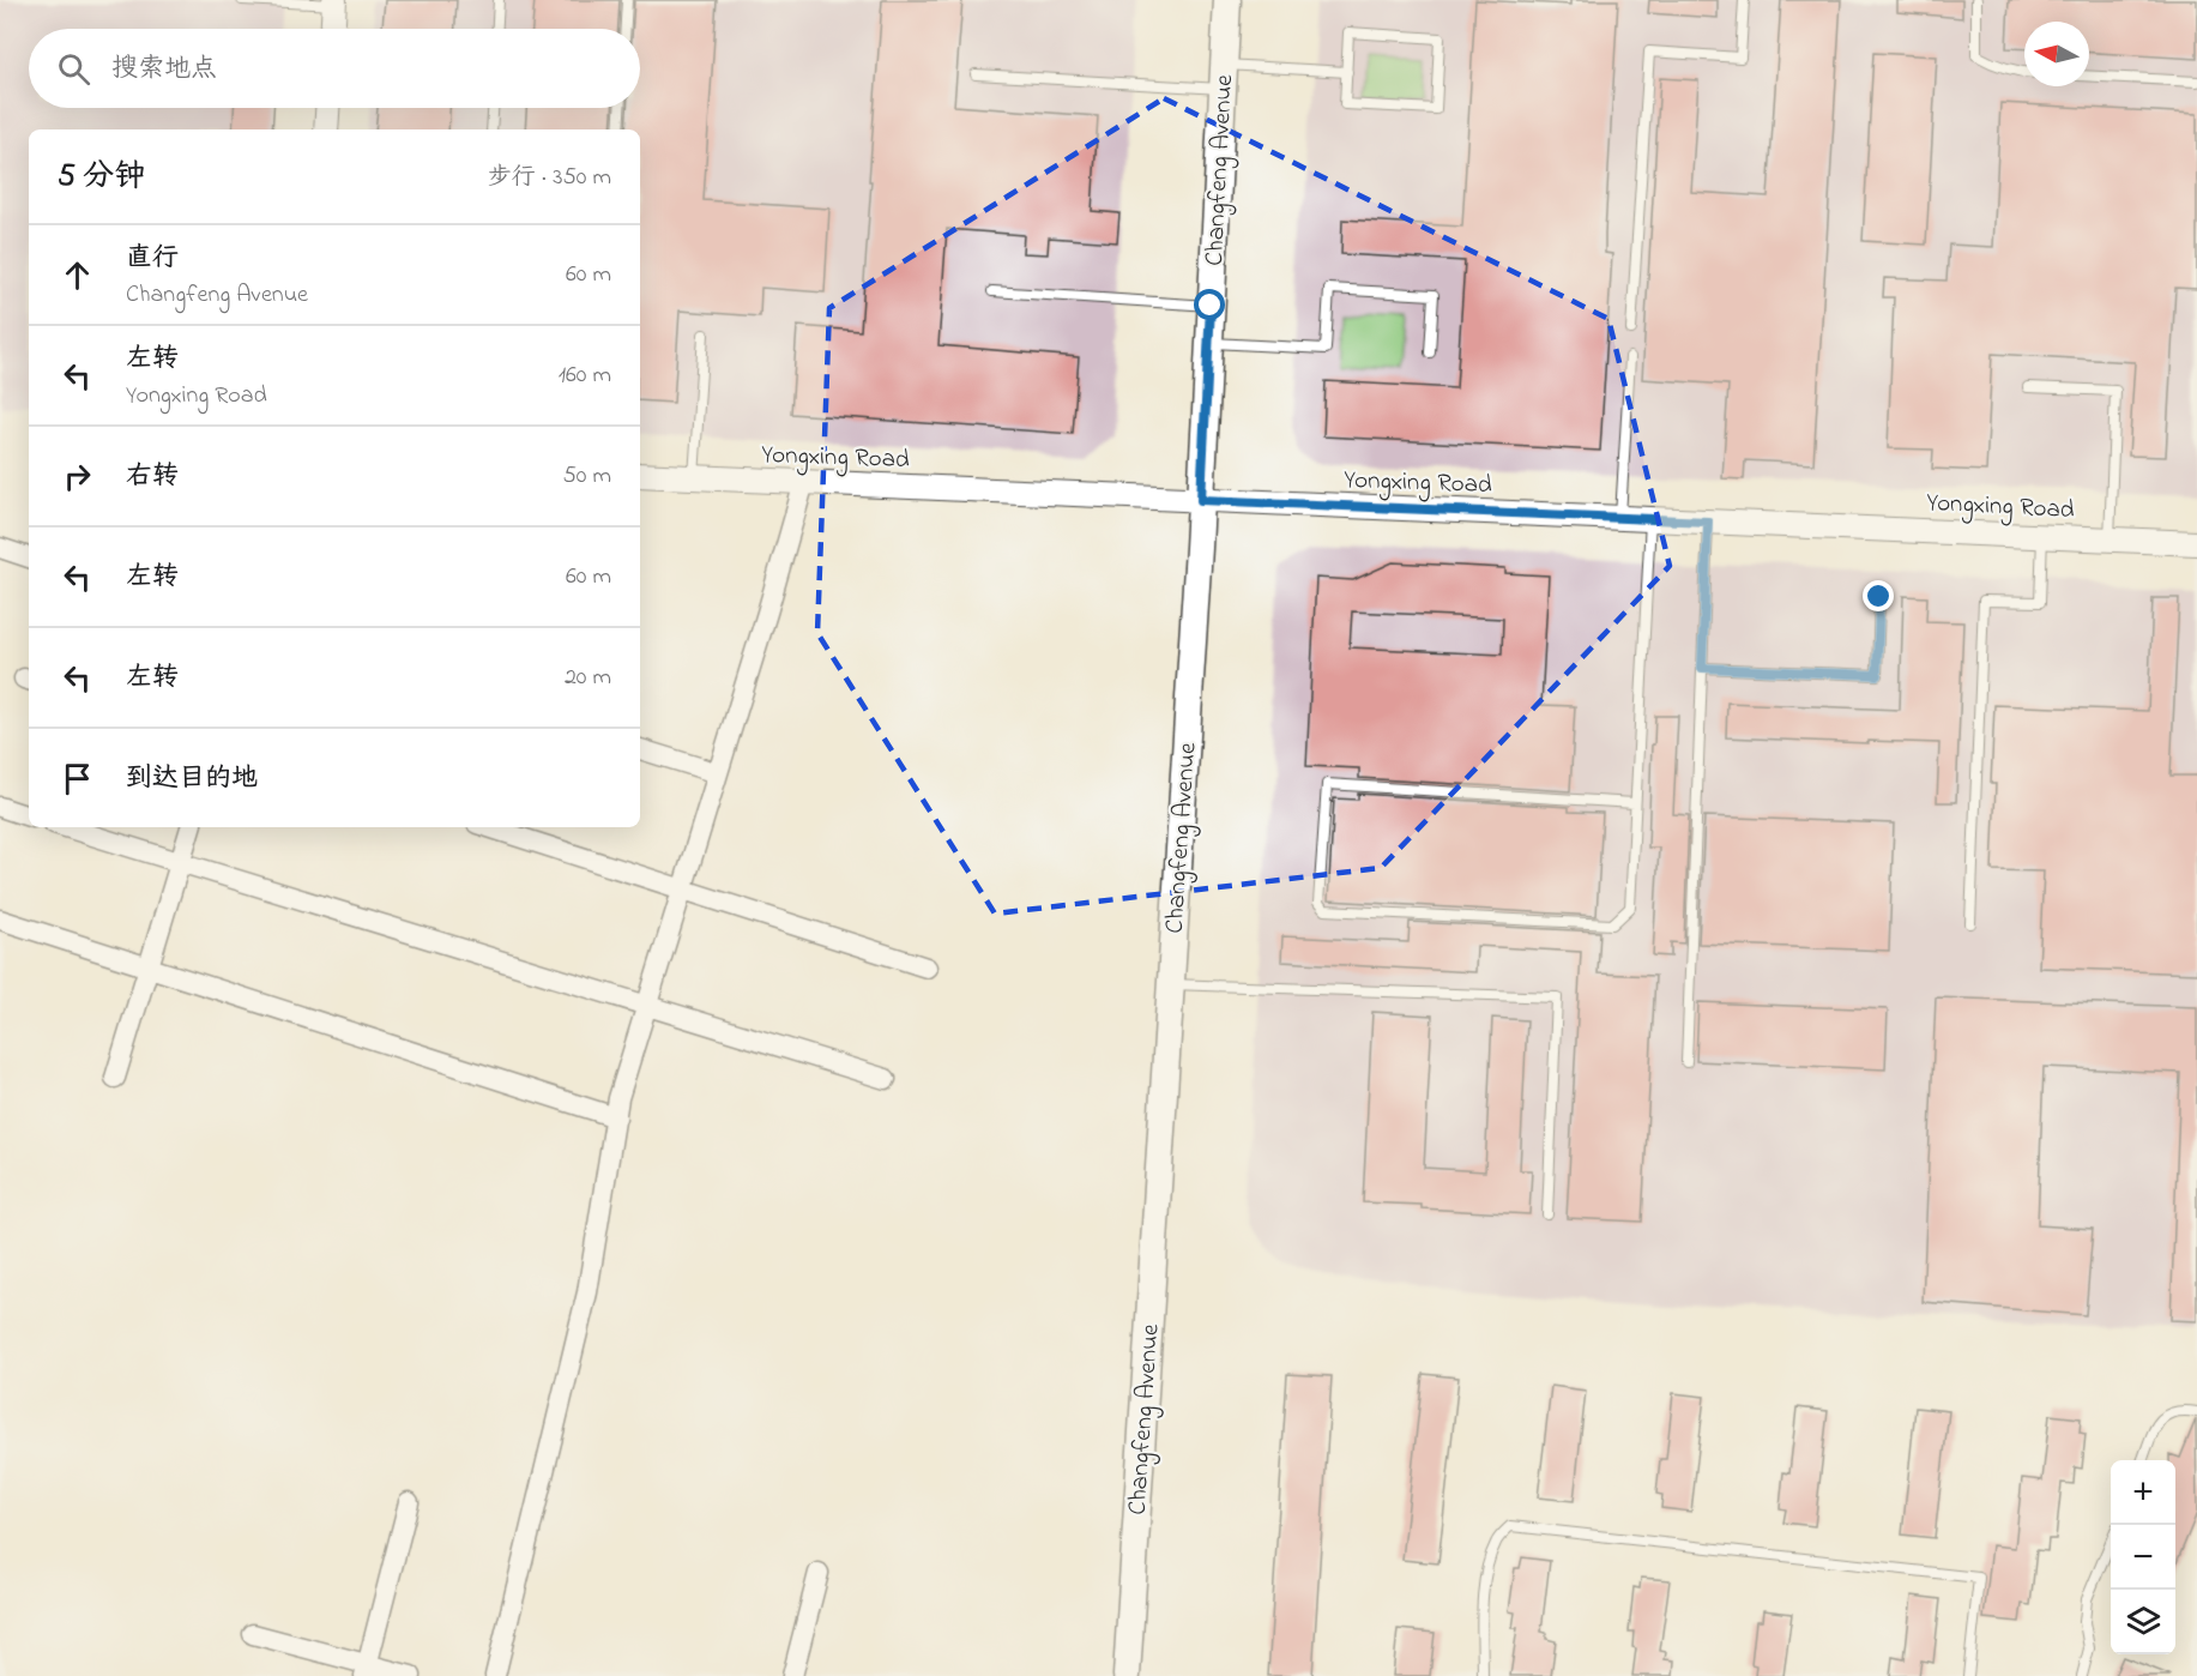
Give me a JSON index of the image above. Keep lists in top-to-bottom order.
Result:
{
  "streets": {
    "main road": ["Changfeng Avenue"],
    "street": ["Yongxing Road"]
  },
  "crossings": [
    ["Changfeng Avenue", "Yongxing Road"]
  ],
  "north": "left",
  "page": {
    "search": "搜索地点",
    "heading": ["5 分钟", "步行 · 350 m"],
    "list": [
      ["直行", "Changfeng Avenue", "60 m"],
      ["左转", "Yongxing Road", "160 m"],
      ["右转", "50 m"],
      ["左转", "60 m"],
      ["左转", "20 m"],
      "到达目的地"
    ],
    "map_buttons": ["+", "−"]
  }
}
